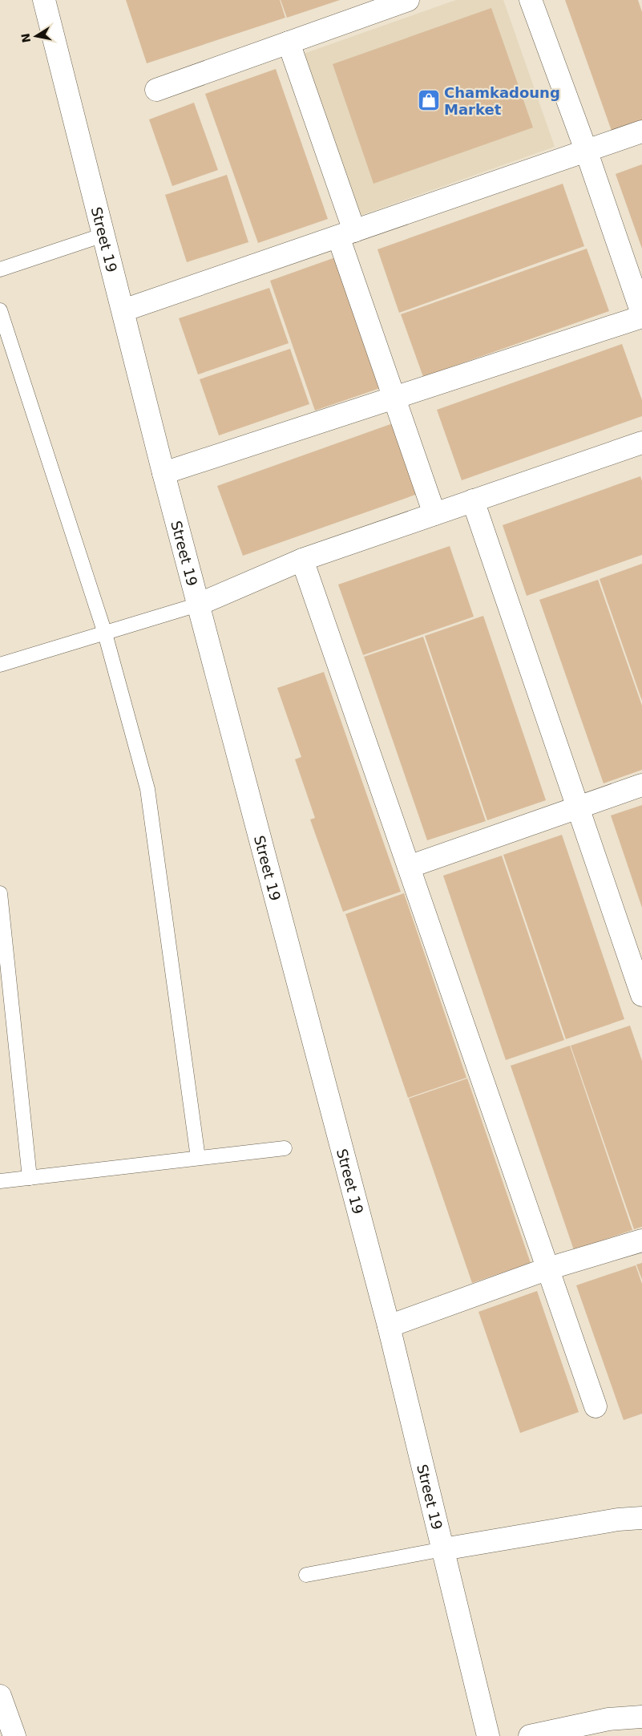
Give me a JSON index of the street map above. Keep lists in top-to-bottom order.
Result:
{
  "streets": {
    "street": ["Street 19"]
  },
  "places": {
    "shop": ["Chamkadoung Market"]
  },
  "north": "left"
}
